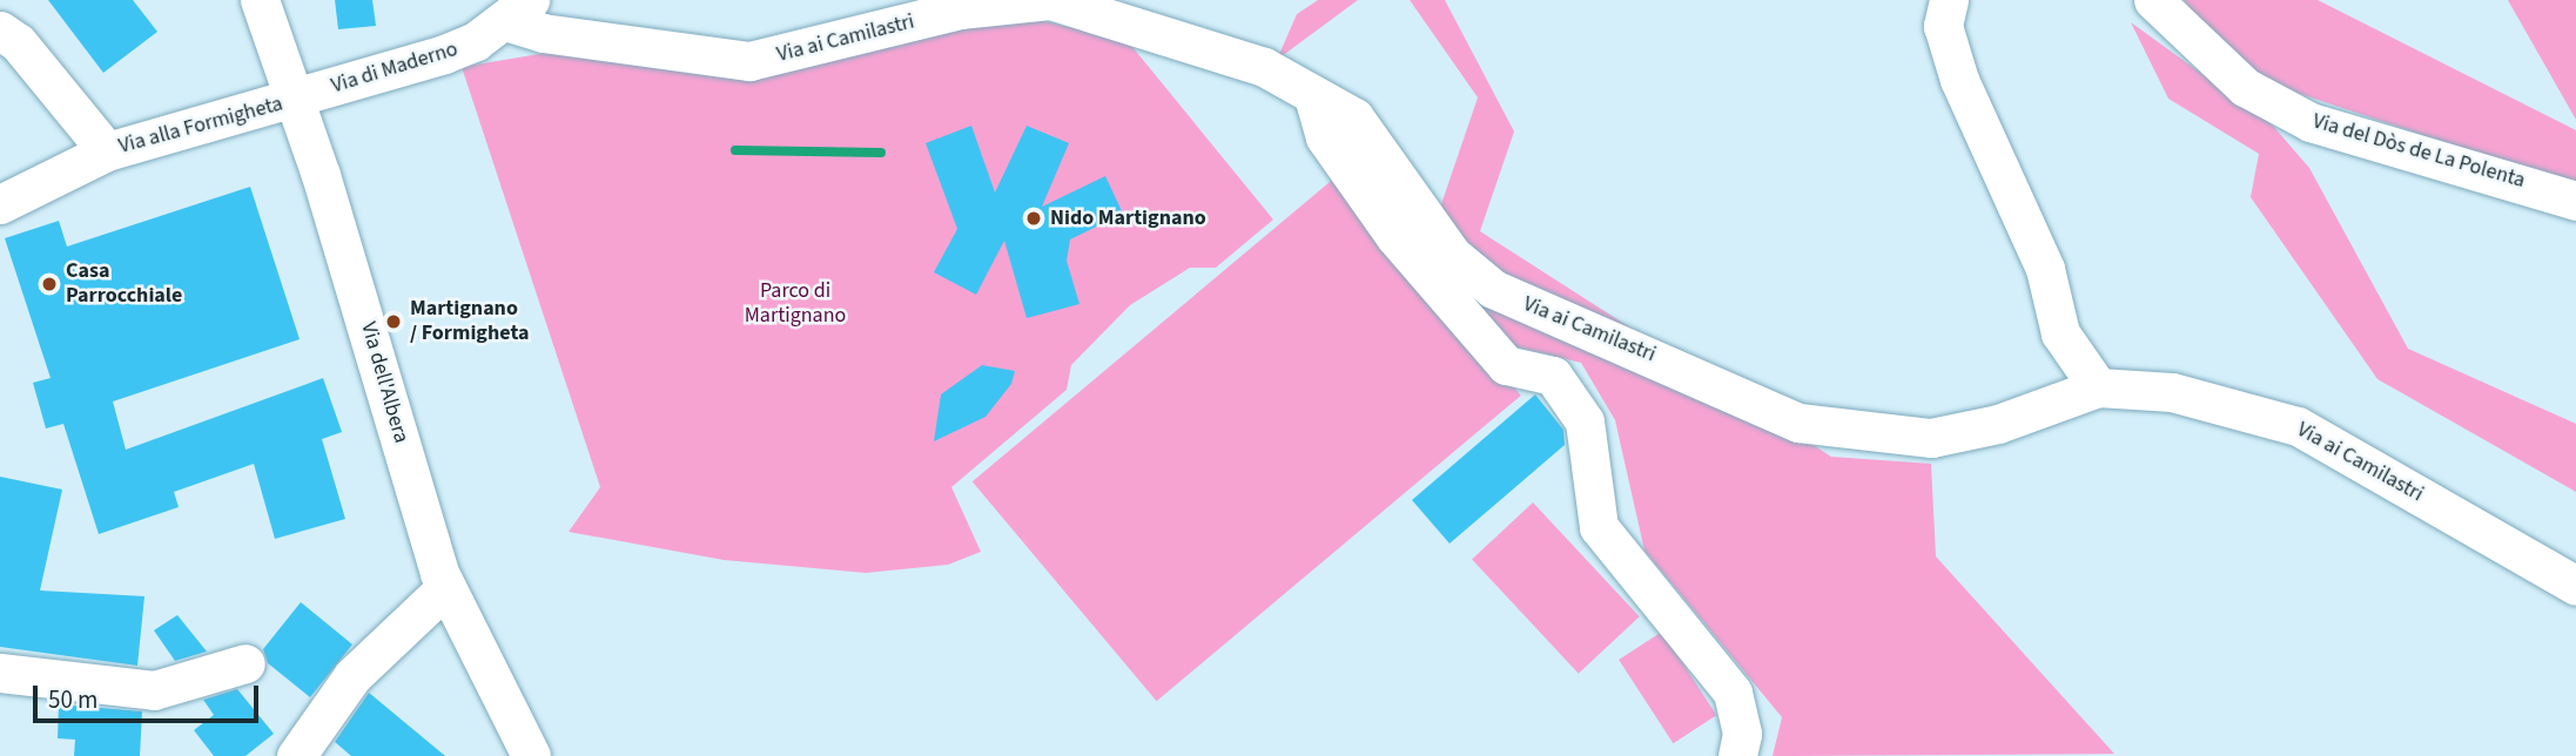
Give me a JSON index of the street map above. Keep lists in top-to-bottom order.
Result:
{
  "streets": {
    "street": [
      "Via ai Camilastri",
      "Via di Maderno",
      "Via alla Formigheta",
      "Via del Dòs de La Polenta",
      "Via dell'Albera"
    ]
  },
  "crossings": [
    ["Via ai Camilastri", "Via di Maderno"],
    ["Via di Maderno", "Via alla Formigheta"],
    ["Via di Maderno", "Via dell'Albera"],
    ["Via alla Formigheta", "Via dell'Albera"]
  ],
  "parks": ["Parco di Martignano"],
  "places": ["Nido Martignano", "Casa Parrocchiale", "Martignano / Formigheta"],
  "scale_bar": "50 m"
}
